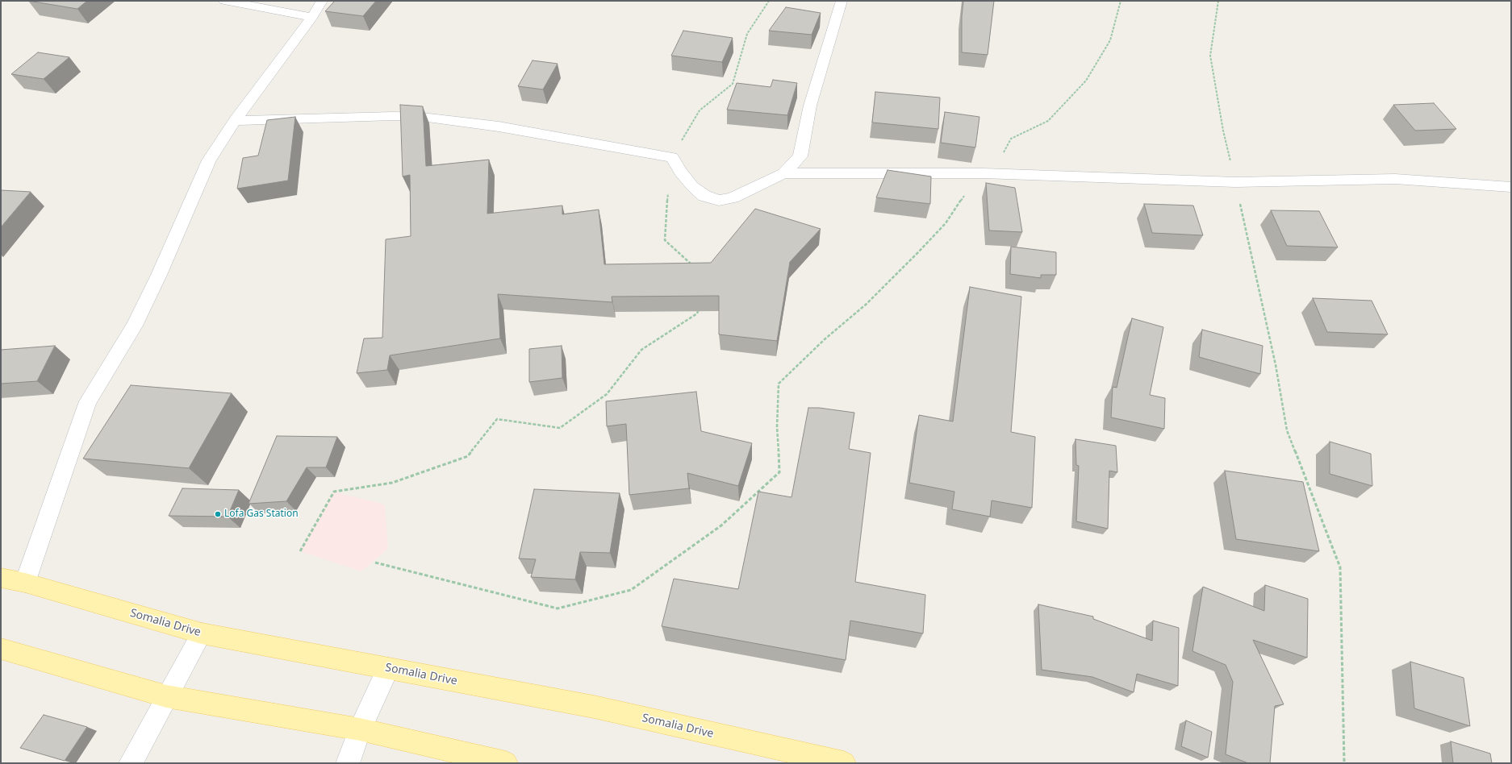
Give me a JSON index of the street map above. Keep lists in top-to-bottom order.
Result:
{
  "streets": {
    "main road": ["Somalia Drive"]
  },
  "places": ["Lofa Gas Station"]
}
